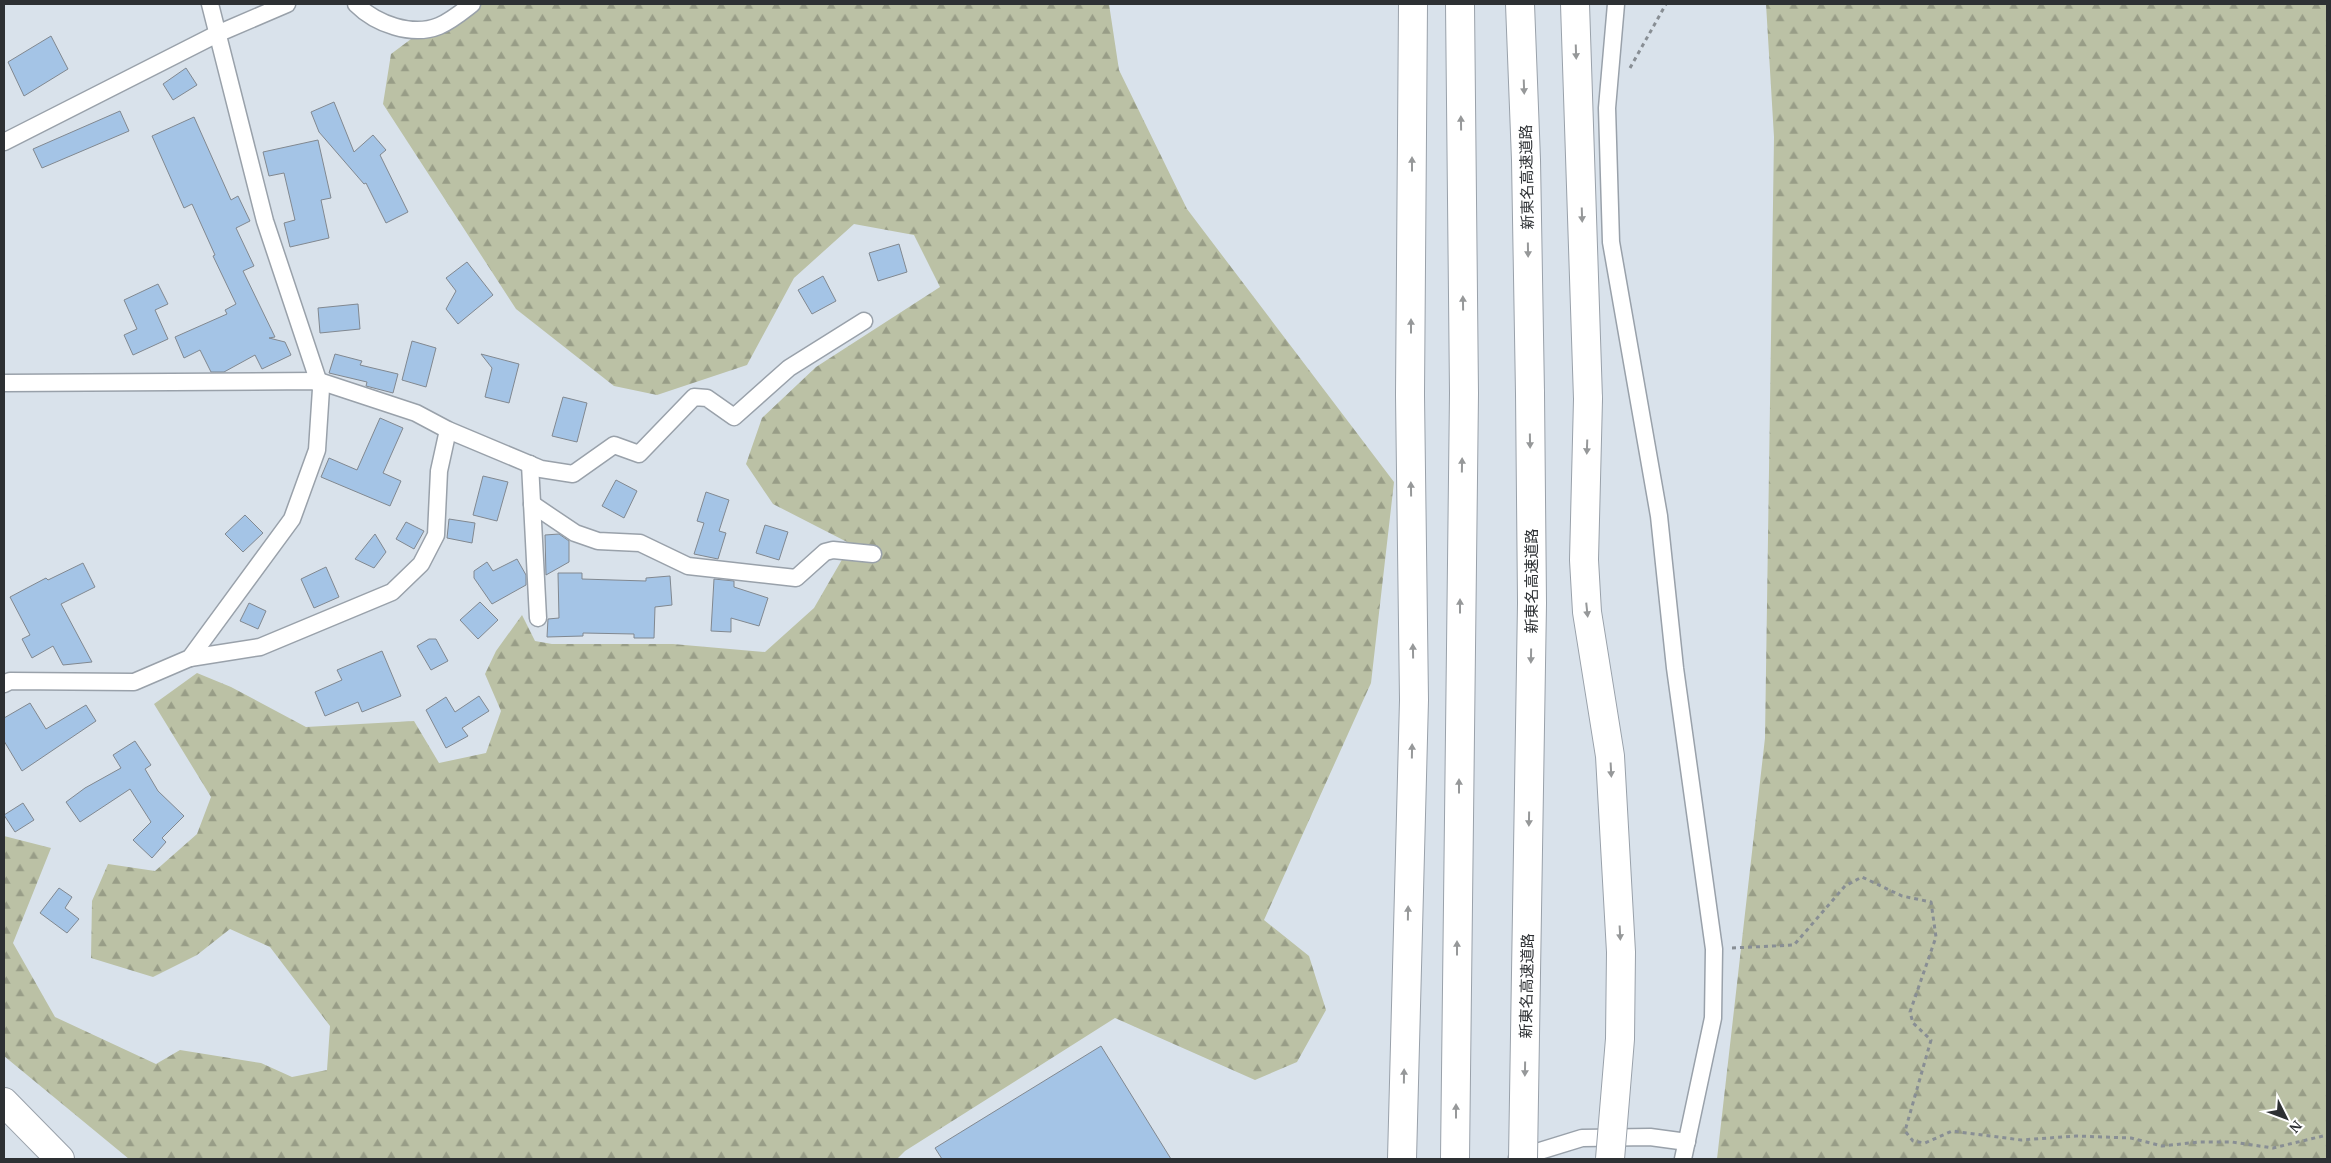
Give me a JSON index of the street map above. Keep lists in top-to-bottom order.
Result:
{
  "streets": {
    "highway": ["新東名高速道路"]
  },
  "north": "bottom right"
}
